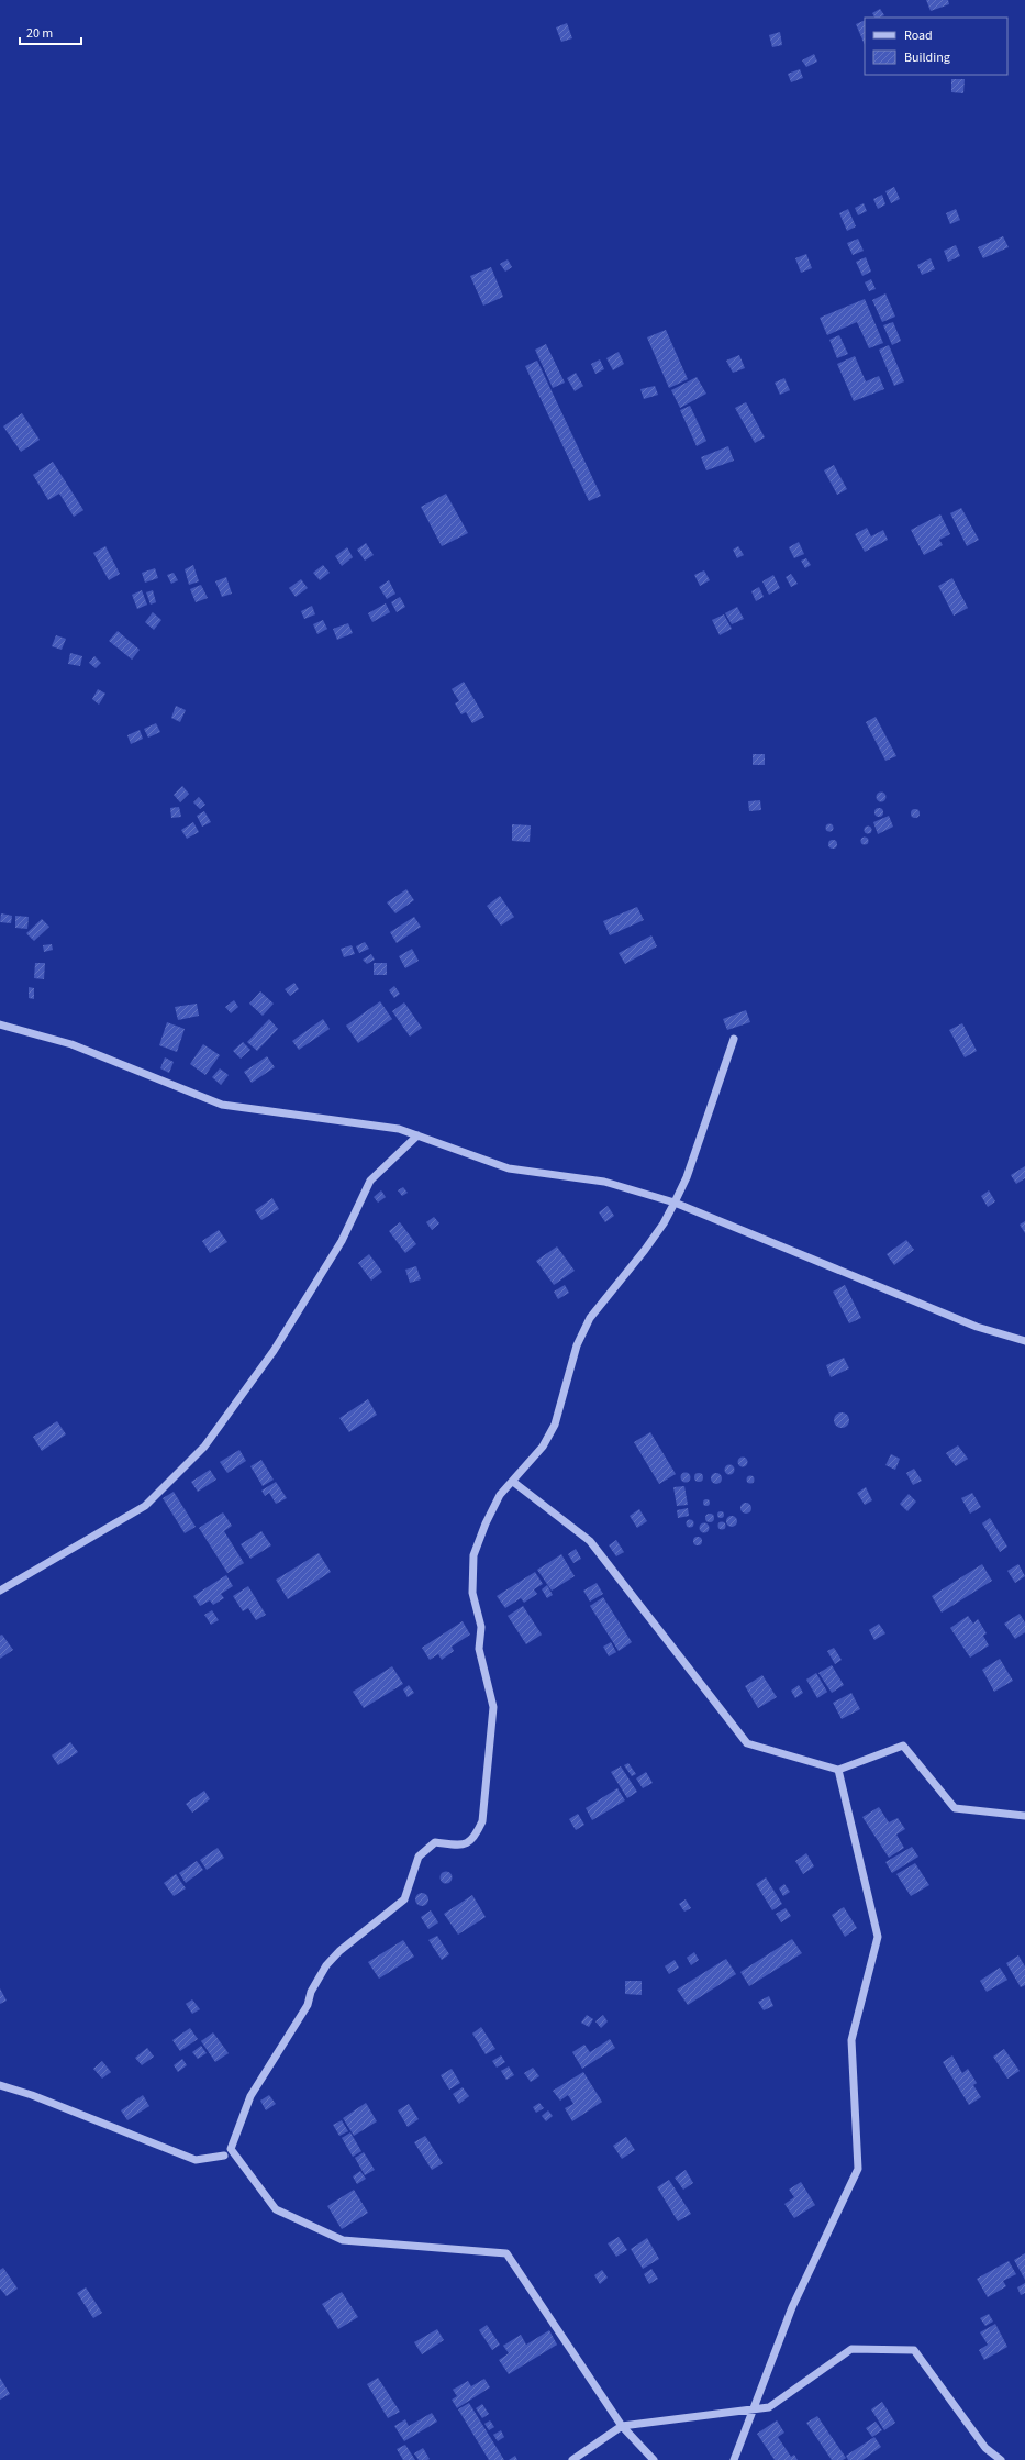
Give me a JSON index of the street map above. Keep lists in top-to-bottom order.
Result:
{
  "legend": ["Road", "Building"],
  "scale_bar": "20 m"
}
